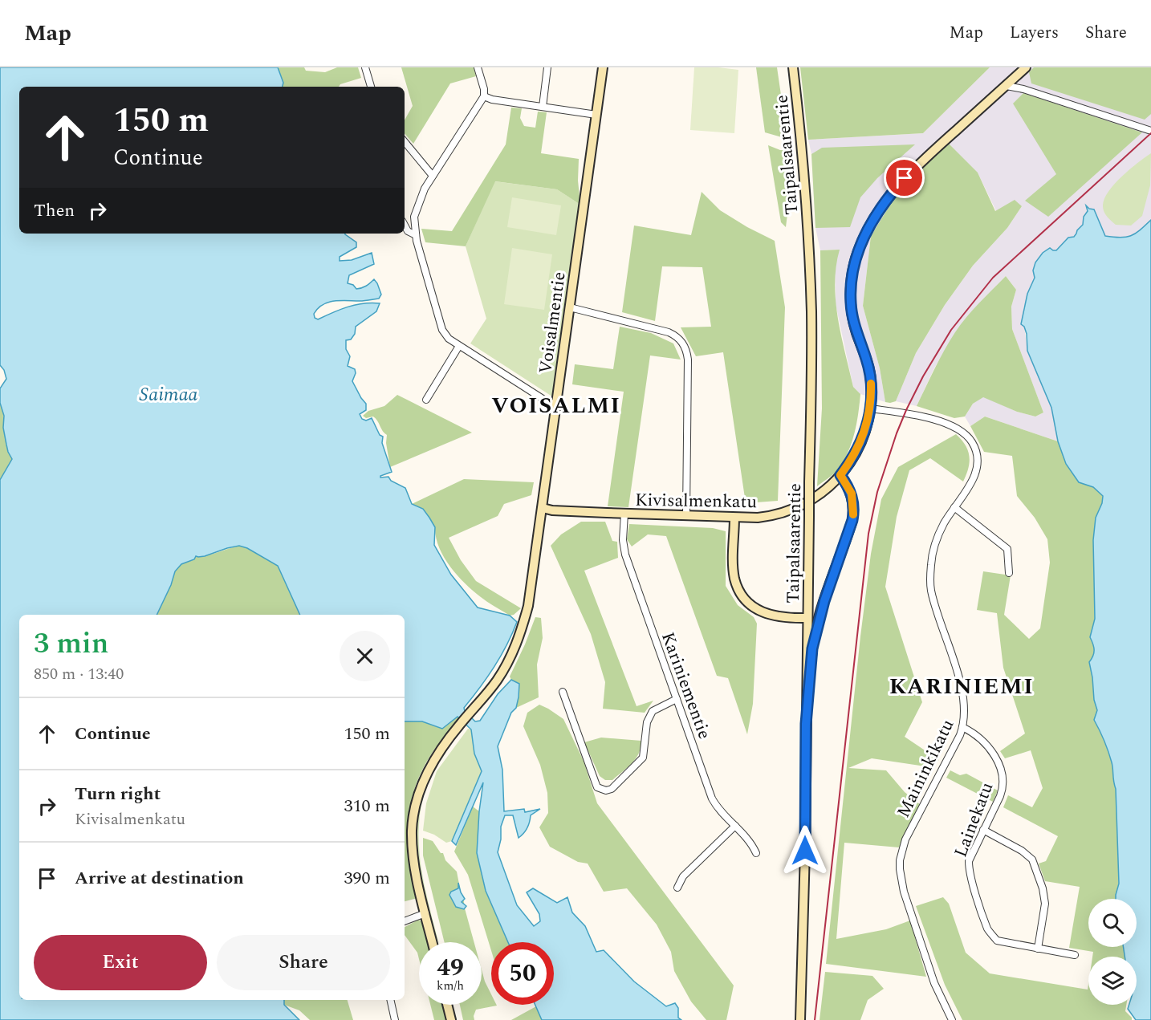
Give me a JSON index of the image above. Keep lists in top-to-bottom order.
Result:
{
  "streets": {
    "street": [
      "Taipalsaarentie",
      "Voisalmentie",
      "Kivisalmenkatu",
      "Kariniementie",
      "Maininkikatu",
      "Lainekatu"
    ]
  },
  "crossings": [
    ["Voisalmentie", "Kivisalmenkatu"],
    ["Kivisalmenkatu", "Kariniementie"],
    ["Kivisalmenkatu", "Maininkikatu"],
    ["Maininkikatu", "Lainekatu"]
  ],
  "districts": ["VOISALMI", "KARINIEMI"],
  "water": ["Saimaa"],
  "page": {
    "header": "Map",
    "nav": ["Map", "Layers", "Share"],
    "turn": ["150 m", "Continue"],
    "then": "Then",
    "heading": ["3 min", "850 m · 13:40"],
    "list": [
      {
        "name": "Continue",
        "value": "150 m"
      },
      {
        "name": "Turn right",
        "note": "Kivisalmenkatu",
        "value": "310 m"
      },
      {
        "name": "Arrive at destination",
        "value": "390 m"
      }
    ],
    "buttons": ["Exit", "Share"],
    "speed": "49 km/h",
    "limit": "50"
  }
}
